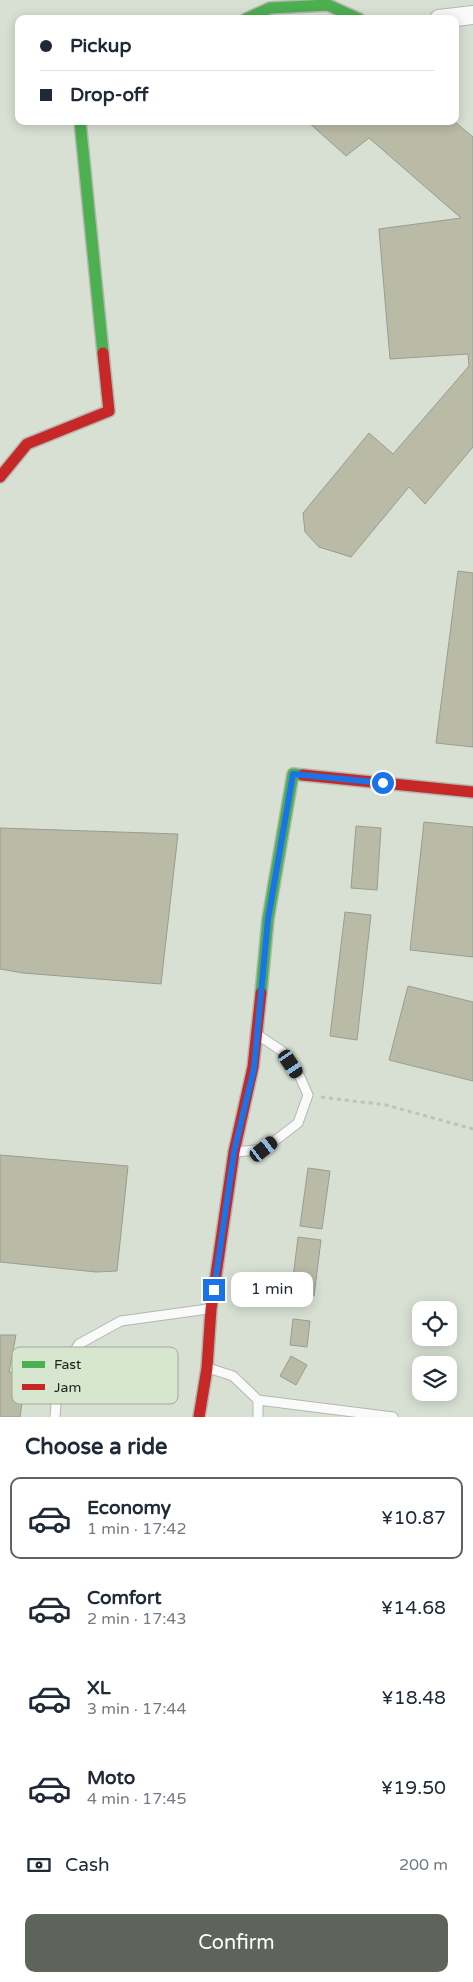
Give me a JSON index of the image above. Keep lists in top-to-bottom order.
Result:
{
  "legend": ["Fast", "Jam"],
  "page": {
    "banner": ["Pickup", "Drop-off"],
    "bubble": "1 min",
    "heading": "Choose a ride",
    "list": [
      {
        "name": "Economy",
        "note": "1 min · 17:42",
        "value": "¥10.87"
      },
      {
        "name": "Comfort",
        "note": "2 min · 17:43",
        "value": "¥14.68"
      },
      {
        "name": "XL",
        "note": "3 min · 17:44",
        "value": "¥18.48"
      },
      {
        "name": "Moto",
        "note": "4 min · 17:45",
        "value": "¥19.50"
      }
    ],
    "pay": ["Cash", "200 m"],
    "buttons": "Confirm"
  }
}
